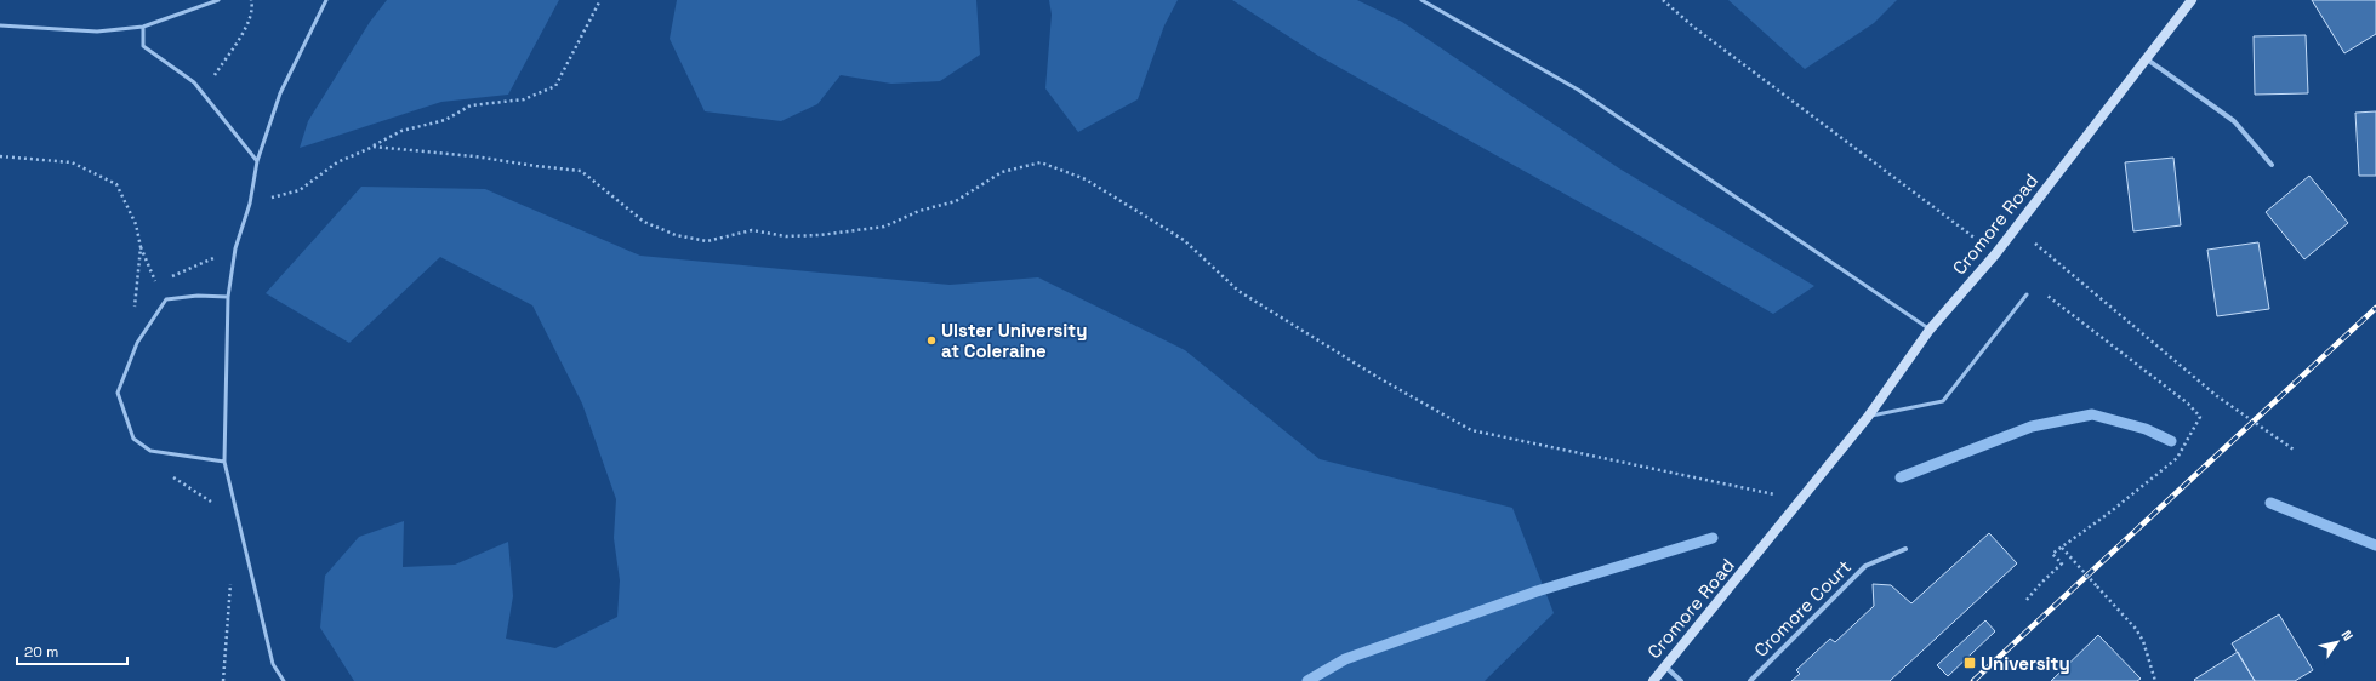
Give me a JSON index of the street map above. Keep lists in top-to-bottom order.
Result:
{
  "streets": {
    "main road": ["Cromore Road"],
    "street": ["Cromore Court"]
  },
  "places": {
    "other": ["Ulster University at Coleraine"],
    "transit": ["University"]
  },
  "scale_bar": "20 m",
  "north": "top right"
}
